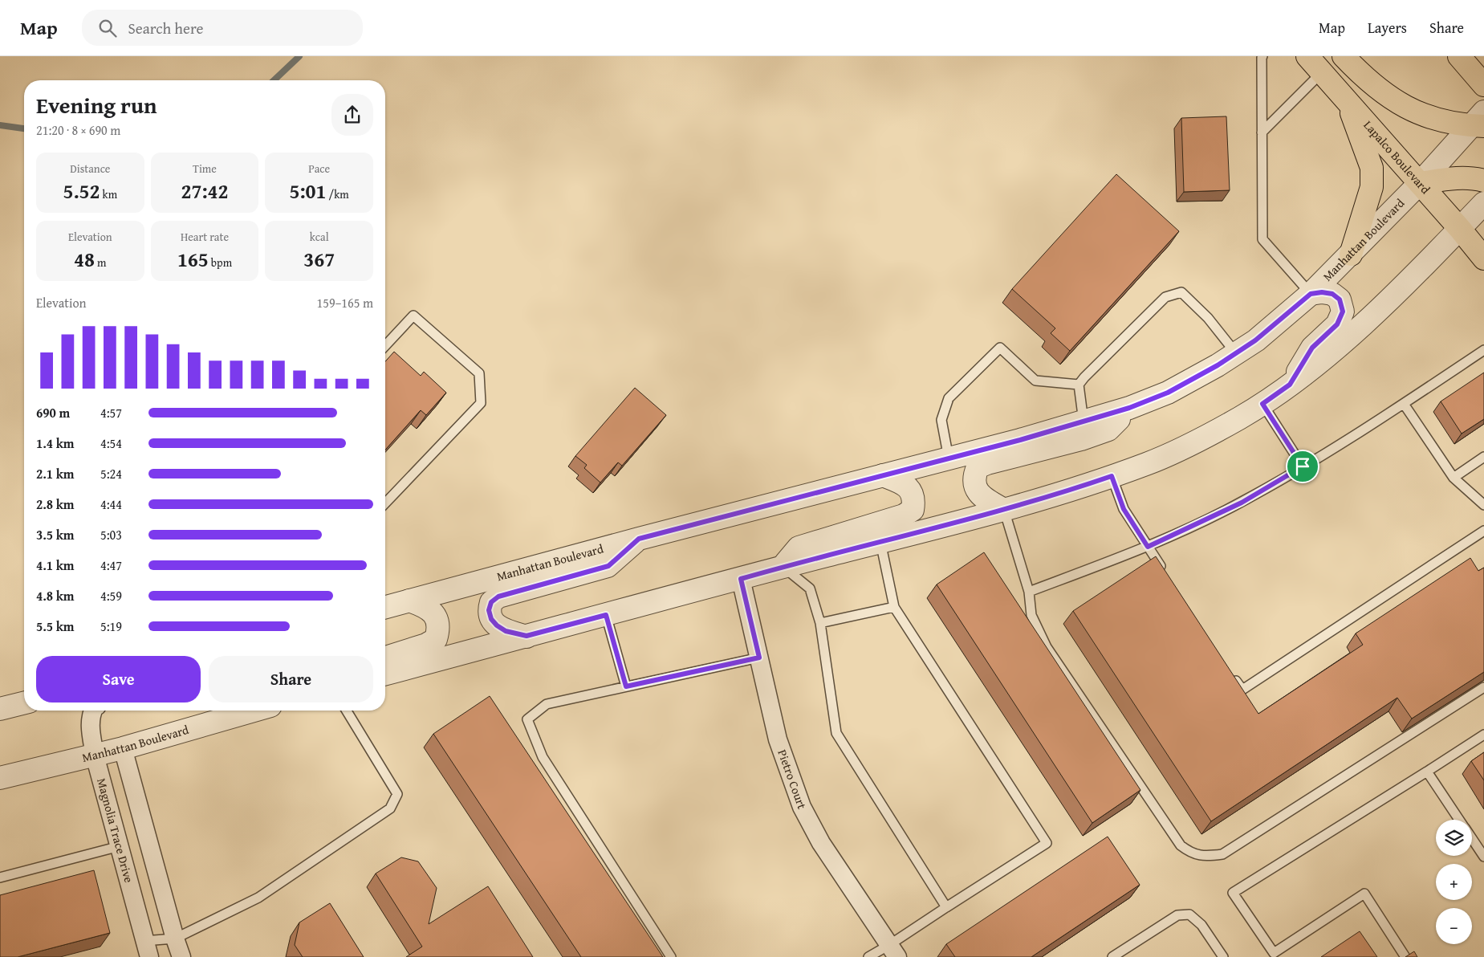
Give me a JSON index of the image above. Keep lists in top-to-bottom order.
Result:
{
  "streets": {
    "main road": ["Lapalco Boulevard"],
    "street": ["Manhattan Boulevard", "Pietro Court", "Magnolia Trace Drive"]
  },
  "crossings": [
    ["Lapalco Boulevard", "Manhattan Boulevard"],
    ["Manhattan Boulevard", "Magnolia Trace Drive"]
  ],
  "page": {
    "header": "Map",
    "search": "Search here",
    "nav": ["Map", "Layers", "Share"],
    "heading": ["Evening run", "21:20 · 8 × 690 m"],
    "stats": [
      ["Distance", "5.52 km"],
      ["Time", "27:42"],
      ["Pace", "5:01 /km"],
      ["Elevation", "48 m"],
      ["Heart rate", "165 bpm"],
      ["kcal", "367"]
    ],
    "chart": ["Elevation", "159–165 m"],
    "list": [
      {
        "name": "690 m",
        "note": "4:57"
      },
      {
        "name": "1.4 km",
        "note": "4:54"
      },
      {
        "name": "2.1 km",
        "note": "5:24"
      },
      {
        "name": "2.8 km",
        "note": "4:44"
      },
      {
        "name": "3.5 km",
        "note": "5:03"
      },
      {
        "name": "4.1 km",
        "note": "4:47"
      },
      {
        "name": "4.8 km",
        "note": "4:59"
      },
      {
        "name": "5.5 km",
        "note": "5:19"
      }
    ],
    "buttons": ["Save", "Share"],
    "map_buttons": ["+", "−"]
  }
}
